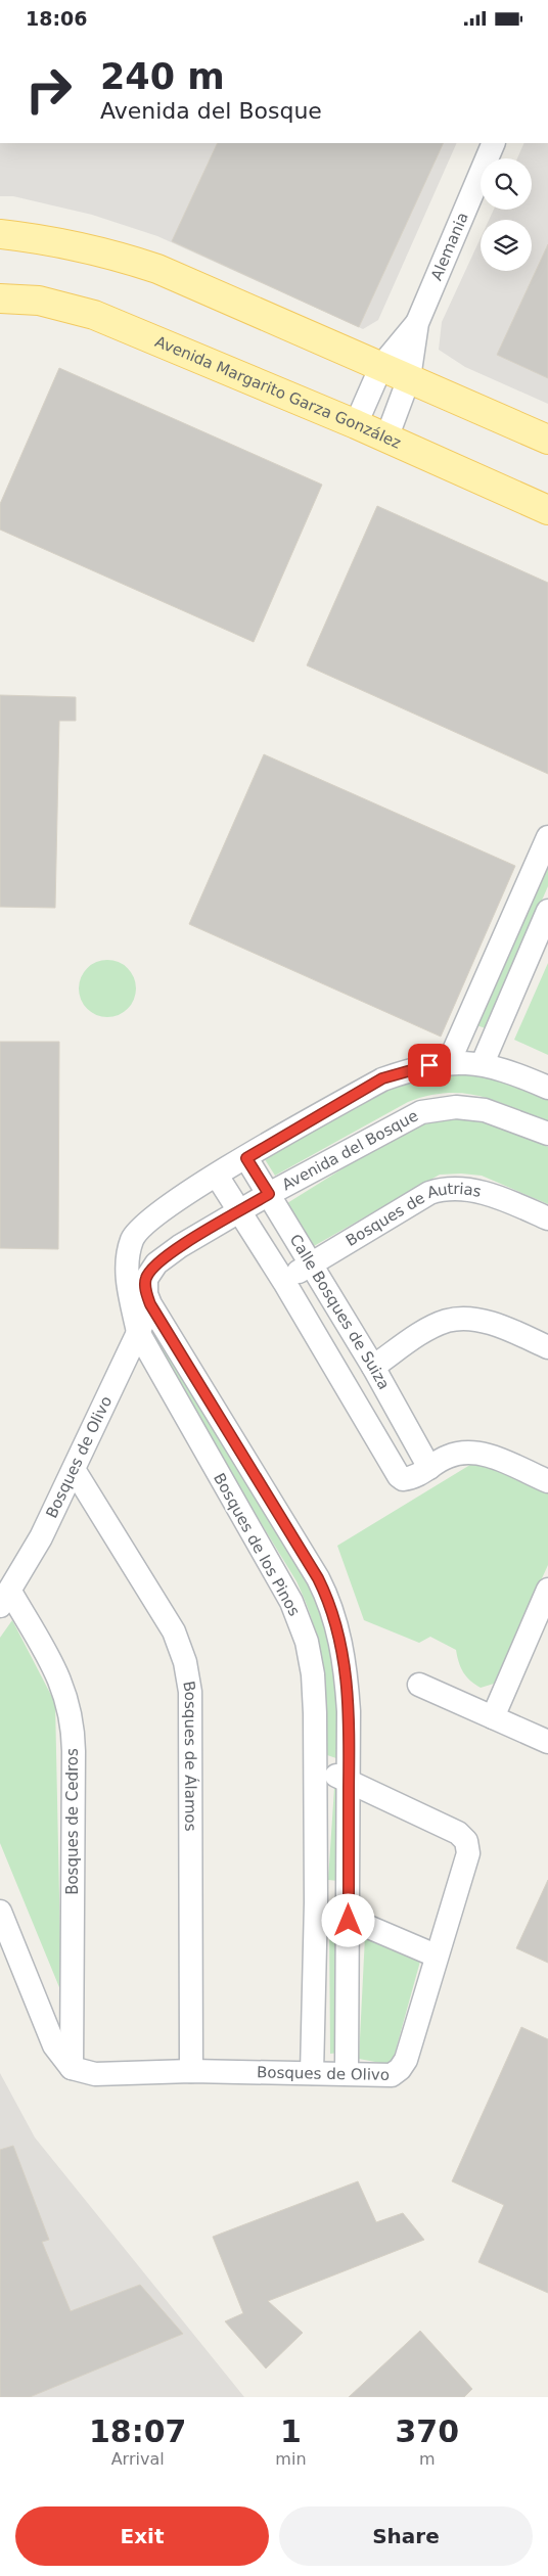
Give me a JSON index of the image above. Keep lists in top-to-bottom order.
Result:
{
  "streets": {
    "main road": ["Avenida Margarito Garza González"],
    "street": [
      "Alemania",
      "Avenida del Bosque",
      "Bosques de Autrias",
      "Calle Bosques de Suiza",
      "Bosques de Olivo",
      "Bosques de los Pinos",
      "Bosques de Álamos",
      "Bosques de Cedros"
    ]
  },
  "crossings": [
    ["Alemania", "Avenida Margarito Garza González"],
    ["Avenida del Bosque", "Calle Bosques de Suiza"],
    ["Avenida del Bosque", "Bosques de los Pinos"],
    ["Bosques de Autrias", "Calle Bosques de Suiza"],
    ["Calle Bosques de Suiza", "Bosques de los Pinos"],
    ["Bosques de Olivo", "Bosques de los Pinos"],
    ["Bosques de Olivo", "Bosques de Álamos"],
    ["Bosques de Olivo", "Bosques de Cedros"]
  ],
  "page": {
    "status": "18:06",
    "turn": ["240 m", "Avenida del Bosque"],
    "eta": [
      "18:07",
      "Arrival",
      "1",
      "min",
      "370",
      "m"
    ],
    "buttons": ["Exit", "Share"]
  }
}
